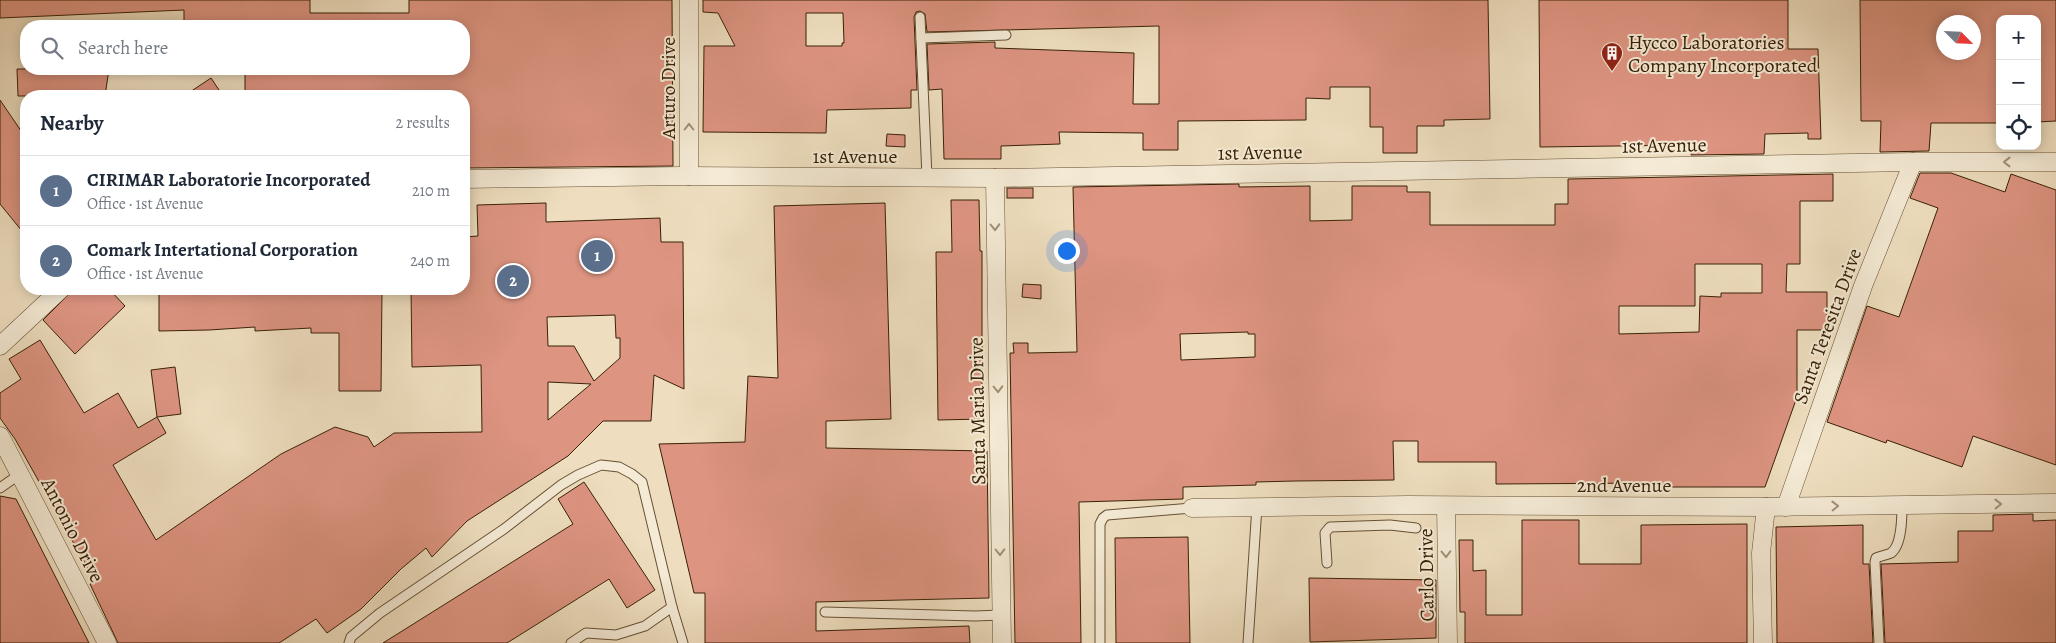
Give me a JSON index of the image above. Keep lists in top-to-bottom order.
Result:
{
  "streets": {
    "street": [
      "Arturo Drive",
      "1st Avenue",
      "Santa Teresita Drive",
      "Santa Maria Drive",
      "2nd Avenue",
      "Antonio Drive",
      "Carlo Drive"
    ]
  },
  "crossings": [
    ["Arturo Drive", "1st Avenue"],
    ["1st Avenue", "Santa Teresita Drive"],
    ["1st Avenue", "Santa Maria Drive"],
    ["Santa Teresita Drive", "2nd Avenue"],
    ["2nd Avenue", "Carlo Drive"]
  ],
  "one_way": ["Arturo Drive", "Santa Maria Drive", "Carlo Drive"],
  "places": {
    "building": ["Hycco Laboratories Company Incorporated"]
  },
  "north": "bottom right",
  "page": {
    "map_buttons": ["+", "−"],
    "search": "Search here",
    "heading": ["Nearby", "2 results"],
    "list": [
      {
        "mark": "1",
        "name": "CIRIMAR Laboratorie Incorporated",
        "note": "Office · 1st Avenue",
        "value": "210 m"
      },
      {
        "mark": "2",
        "name": "Comark Intertational Corporation",
        "note": "Office · 1st Avenue",
        "value": "240 m"
      }
    ],
    "pins": ["1", "2"]
  }
}
